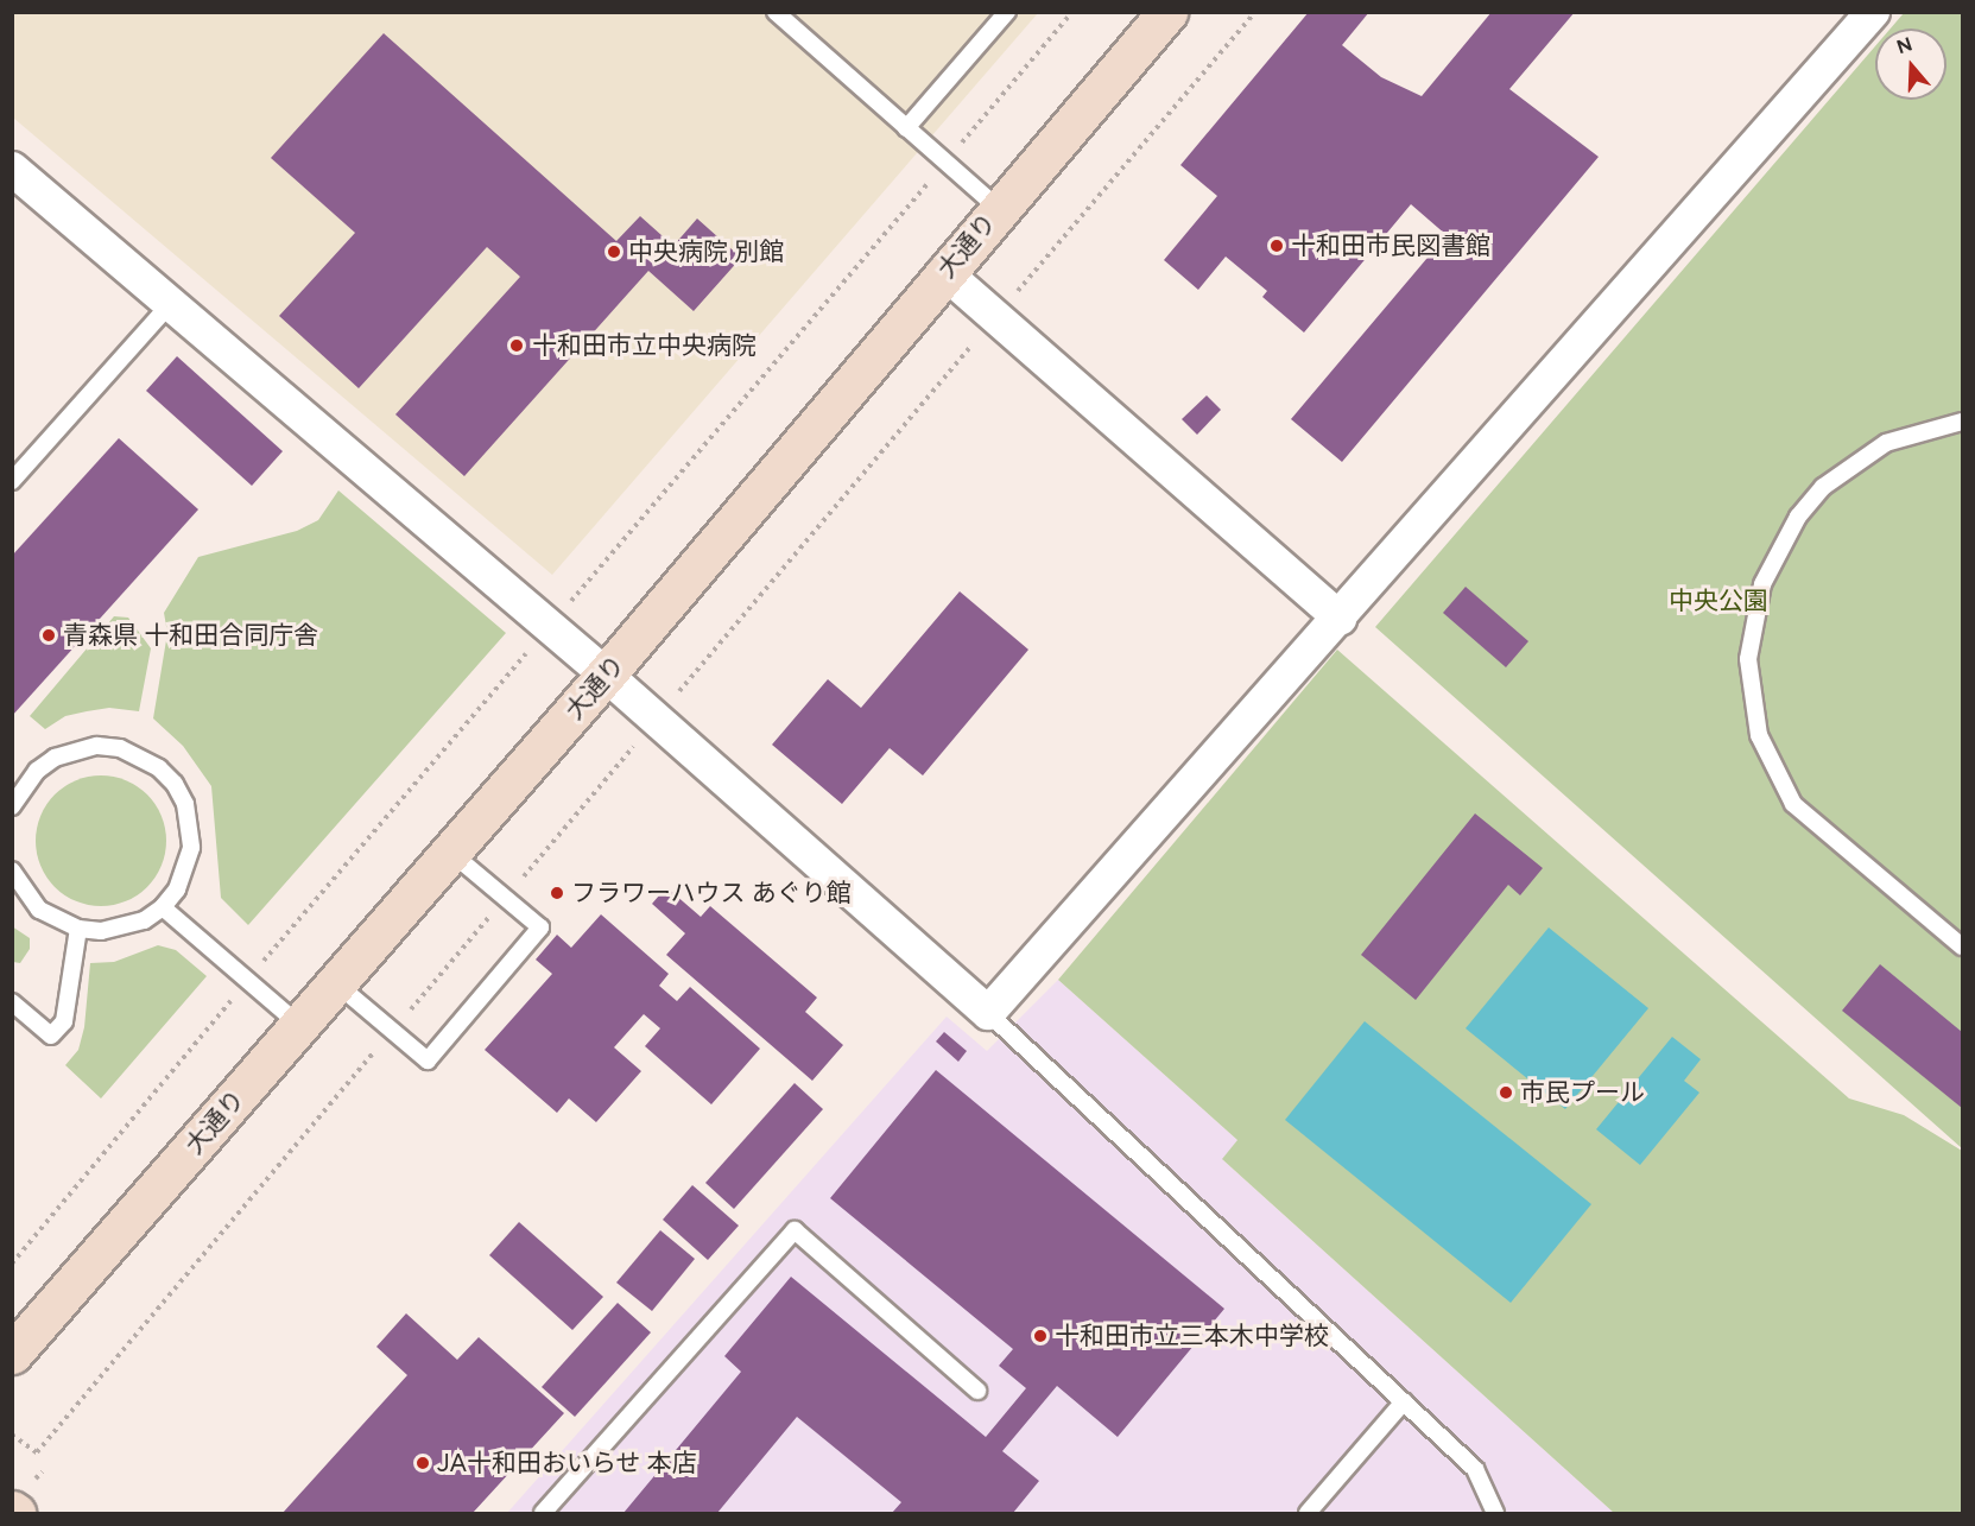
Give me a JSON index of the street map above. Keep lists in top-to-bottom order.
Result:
{
  "streets": {
    "street": ["大通り"]
  },
  "parks": ["中央公園"],
  "places": [
    "十和田市民図書館",
    "中央病院 別館",
    "十和田市立中央病院",
    "青森県 十和田合同庁舎",
    "フラワーハウス あぐり館",
    "市民プール",
    "十和田市立三本木中学校",
    "JA十和田おいらせ 本店"
  ],
  "north": "top"
}
